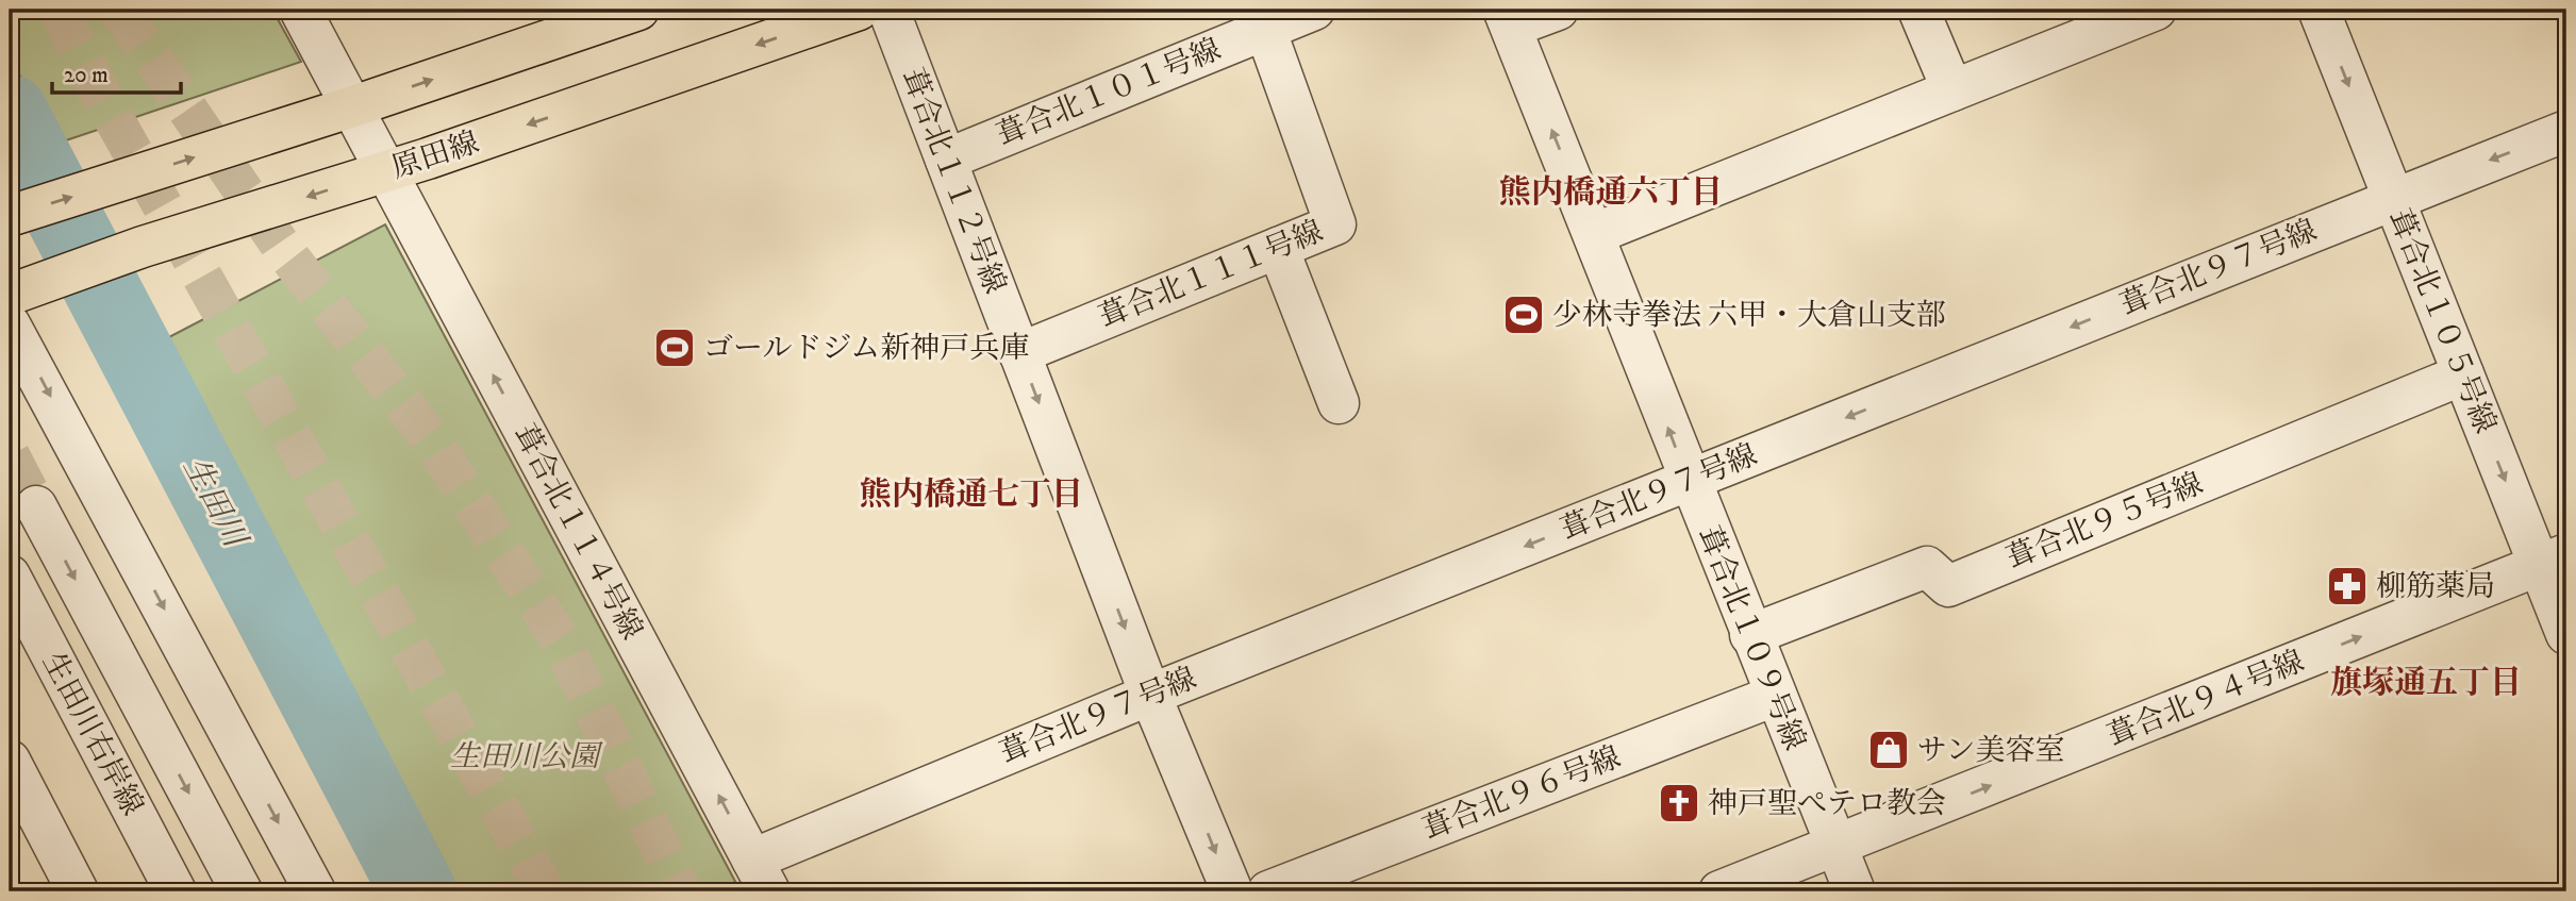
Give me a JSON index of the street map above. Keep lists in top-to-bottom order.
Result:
{
  "streets": {
    "main road": ["原田線"],
    "street": [
      "葺合北１０１号線",
      "葺合北１１２号線",
      "葺合北９７号線",
      "葺合北１１１号線",
      "葺合北１０５号線",
      "葺合北９５号線",
      "葺合北１１４号線",
      "葺合北１０９号線",
      "葺合北９４号線",
      "生田川右岸線",
      "葺合北９６号線"
    ]
  },
  "crossings": [
    ["葺合北１０１号線", "葺合北１１２号線"],
    ["葺合北１０１号線", "葺合北１１１号線"],
    ["原田線", "葺合北１１４号線"],
    ["葺合北１１２号線", "葺合北９７号線"],
    ["葺合北１１２号線", "葺合北１１１号線"],
    ["葺合北９７号線", "葺合北１０５号線"],
    ["葺合北９７号線", "葺合北１１４号線"],
    ["葺合北９７号線", "葺合北１０９号線"],
    ["葺合北１０５号線", "葺合北９５号線"],
    ["葺合北１０５号線", "葺合北９４号線"],
    ["葺合北９５号線", "葺合北１０９号線"],
    ["葺合北１０９号線", "葺合北９４号線"],
    ["葺合北１０９号線", "葺合北９６号線"]
  ],
  "one_way": [
    "葺合北１１２号線",
    "葺合北１０５号線",
    "葺合北１１４号線",
    "葺合北９４号線"
  ],
  "districts": ["熊内橋通六丁目", "熊内橋通七丁目", "旗塚通五丁目"],
  "water": ["生田川"],
  "parks": ["生田川公園"],
  "places": {
    "sports": ["少林寺拳法 六甲・大倉山支部", "ゴールドジム新神戸兵庫"],
    "pharmacy": ["柳筋薬局"],
    "shop": ["サン美容室"],
    "church": ["神戸聖ぺテロ教会"]
  },
  "scale_bar": "20 m"
}
